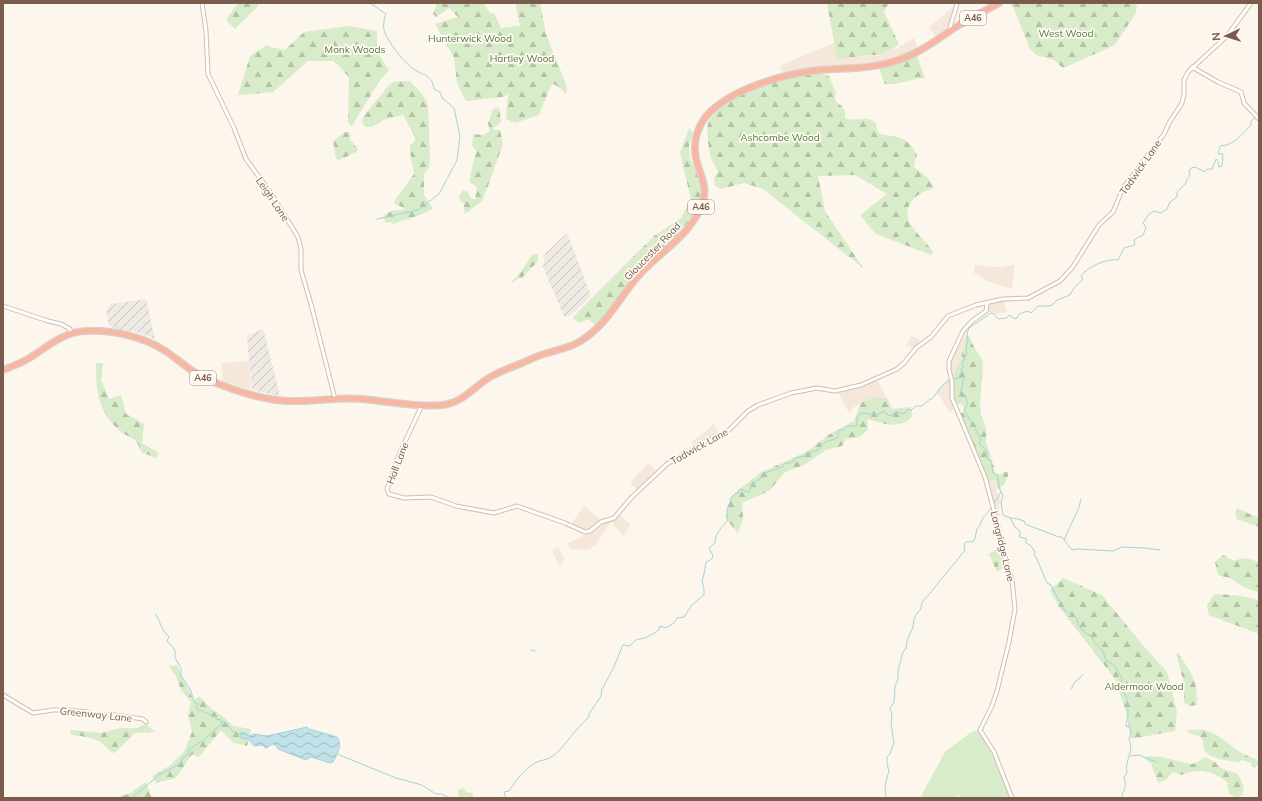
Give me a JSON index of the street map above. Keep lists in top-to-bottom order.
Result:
{
  "streets": {
    "highway": ["A46", "Gloucester Road"],
    "street": [
      "Tadwick Lane",
      "Leigh Lane",
      "Hall Lane",
      "Langridge Lane",
      "Greenway Lane"
    ]
  },
  "crossings": [
    ["A46", "Leigh Lane"],
    ["A46", "Gloucester Road"],
    ["A46", "Hall Lane"],
    ["Tadwick Lane", "Hall Lane"],
    ["Tadwick Lane", "Langridge Lane"],
    ["Gloucester Road", "Hall Lane"]
  ],
  "parks": [
    "West Wood",
    "Hunterwick Wood",
    "Monk Woods",
    "Hartley Wood",
    "Ashcombe Wood",
    "Aldermoor Wood"
  ],
  "north": "left"
}
